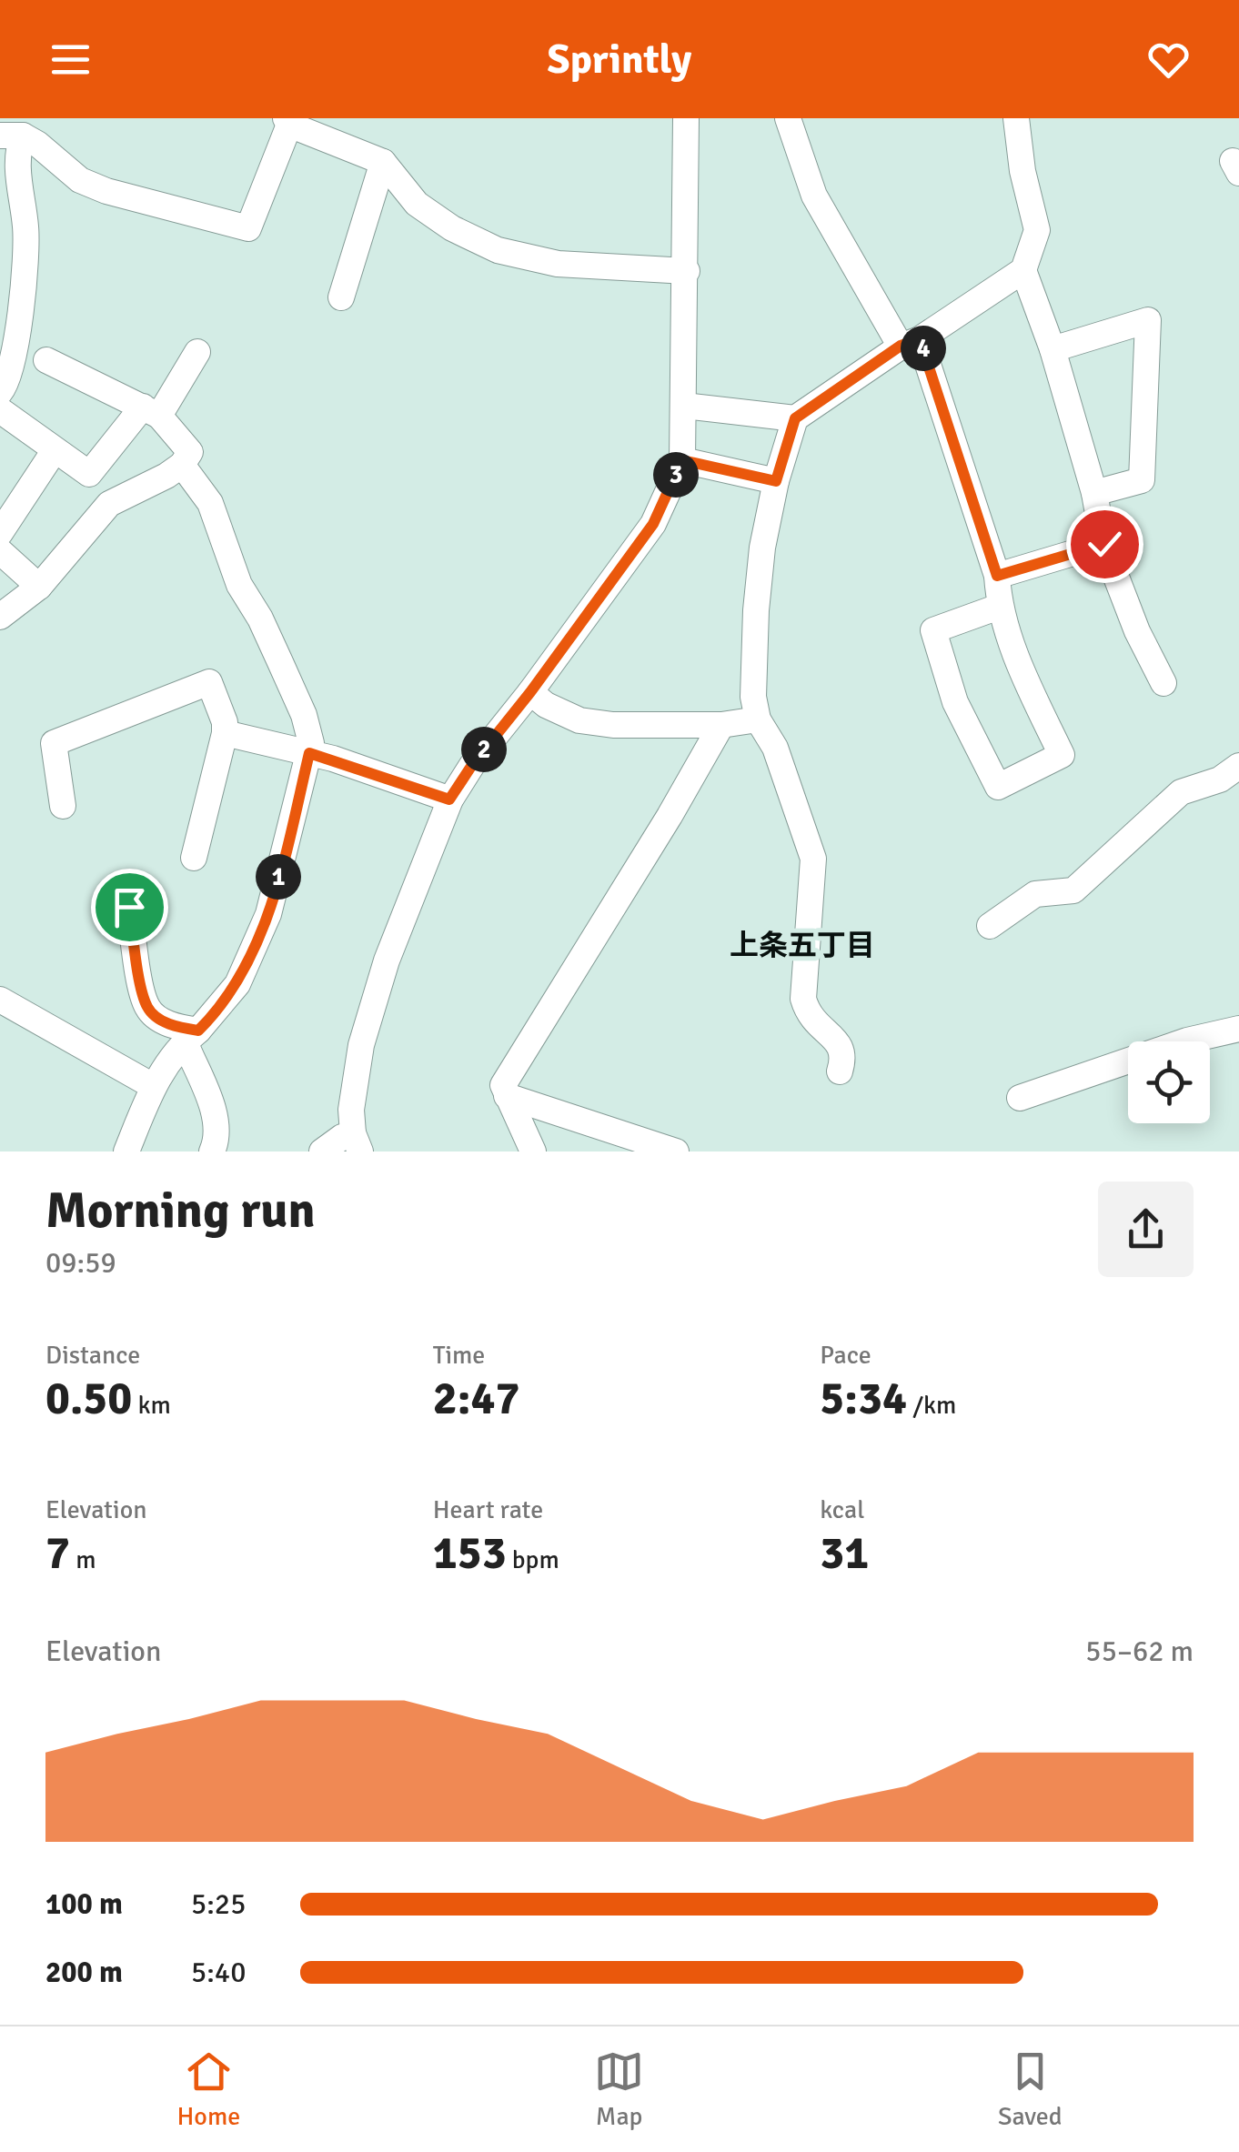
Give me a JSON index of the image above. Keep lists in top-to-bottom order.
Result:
{
  "districts": ["上条五丁目"],
  "page": {
    "header": "Sprintly",
    "pins": [
      "4",
      "3",
      "2",
      "1"
    ],
    "heading": ["Morning run", "09:59"],
    "stats": [
      ["Distance", "0.50 km"],
      ["Time", "2:47"],
      ["Pace", "5:34 /km"],
      ["Elevation", "7 m"],
      ["Heart rate", "153 bpm"],
      ["kcal", "31"]
    ],
    "chart": ["Elevation", "55–62 m"],
    "list": [
      {
        "name": "100 m",
        "note": "5:25"
      },
      {
        "name": "200 m",
        "note": "5:40"
      }
    ],
    "tabs": ["Home", "Map", "Saved"]
  }
}
